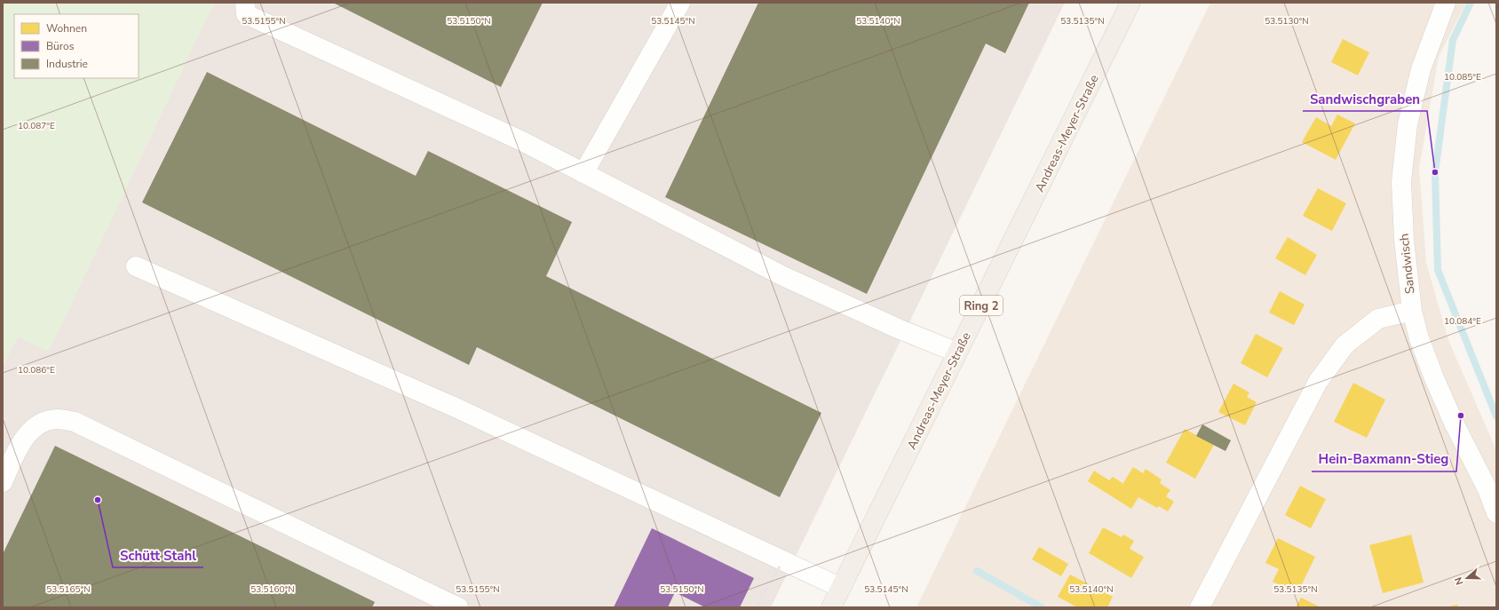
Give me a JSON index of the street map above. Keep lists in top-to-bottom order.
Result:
{
  "streets": {
    "main road": ["Andreas-Meyer-Straße", "Ring 2"],
    "street": ["Sandwisch"]
  },
  "places": ["Sandwischgraben", "Hein-Baxmann-Stieg", "Schütt Stahl"],
  "legend": ["Wohnen", "Büros", "Industrie"],
  "north": "left",
  "coordinates": [
    "53.5140°N",
    "53.5130°N",
    "53.5155°N",
    "53.5150°N",
    "53.5145°N",
    "53.5135°N",
    "10.085°E",
    "10.087°E",
    "10.084°E",
    "10.086°E",
    "53.5165°N",
    "53.5160°N"
  ]
}
